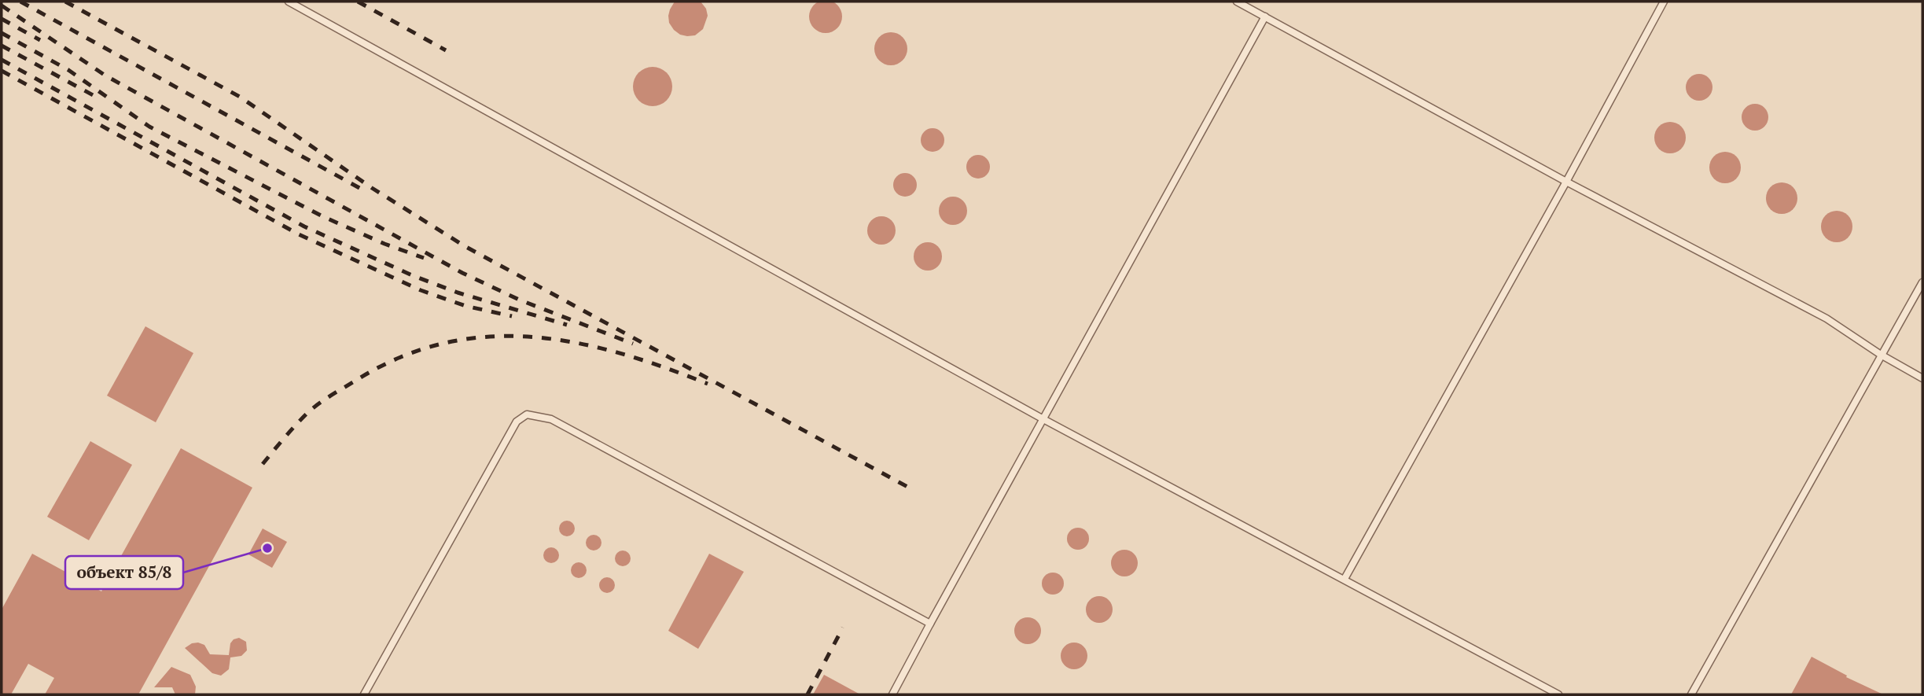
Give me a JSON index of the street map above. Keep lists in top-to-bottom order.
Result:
{
  "places": ["объект 85/8"]
}
